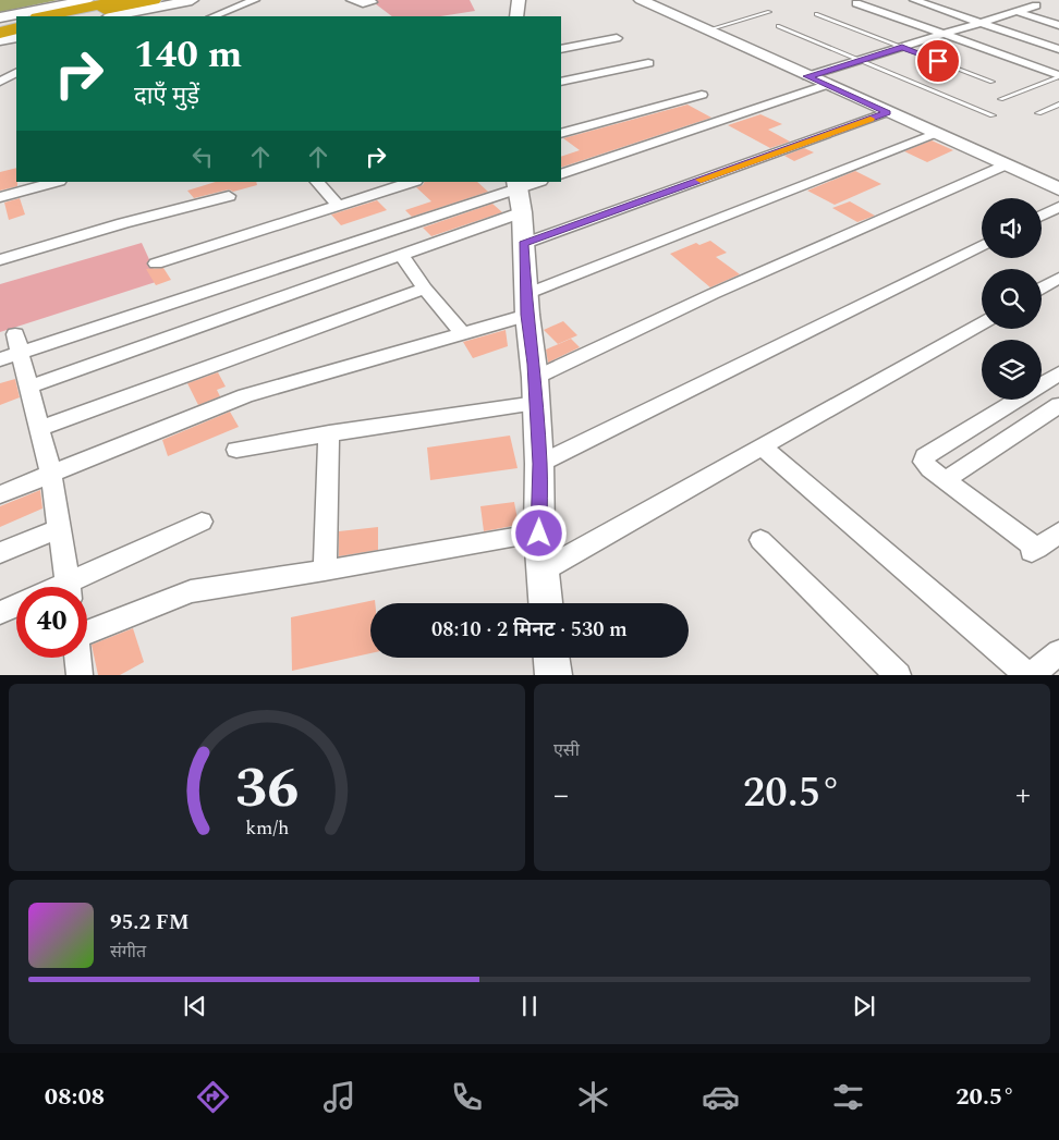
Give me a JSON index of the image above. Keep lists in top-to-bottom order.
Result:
{
  "page": {
    "turn": ["140 m", "दाएँ मुड़ें"],
    "limit": "40",
    "trip": "08:10 · 2 मिनट · 530 m",
    "tile": "एसी",
    "heat": ["−", "20.5°", "+"],
    "song": ["95.2 FM", "संगीत"],
    "tabs": ["08:08", "20.5°"],
    "gauge": ["36", "km/h"]
  }
}
